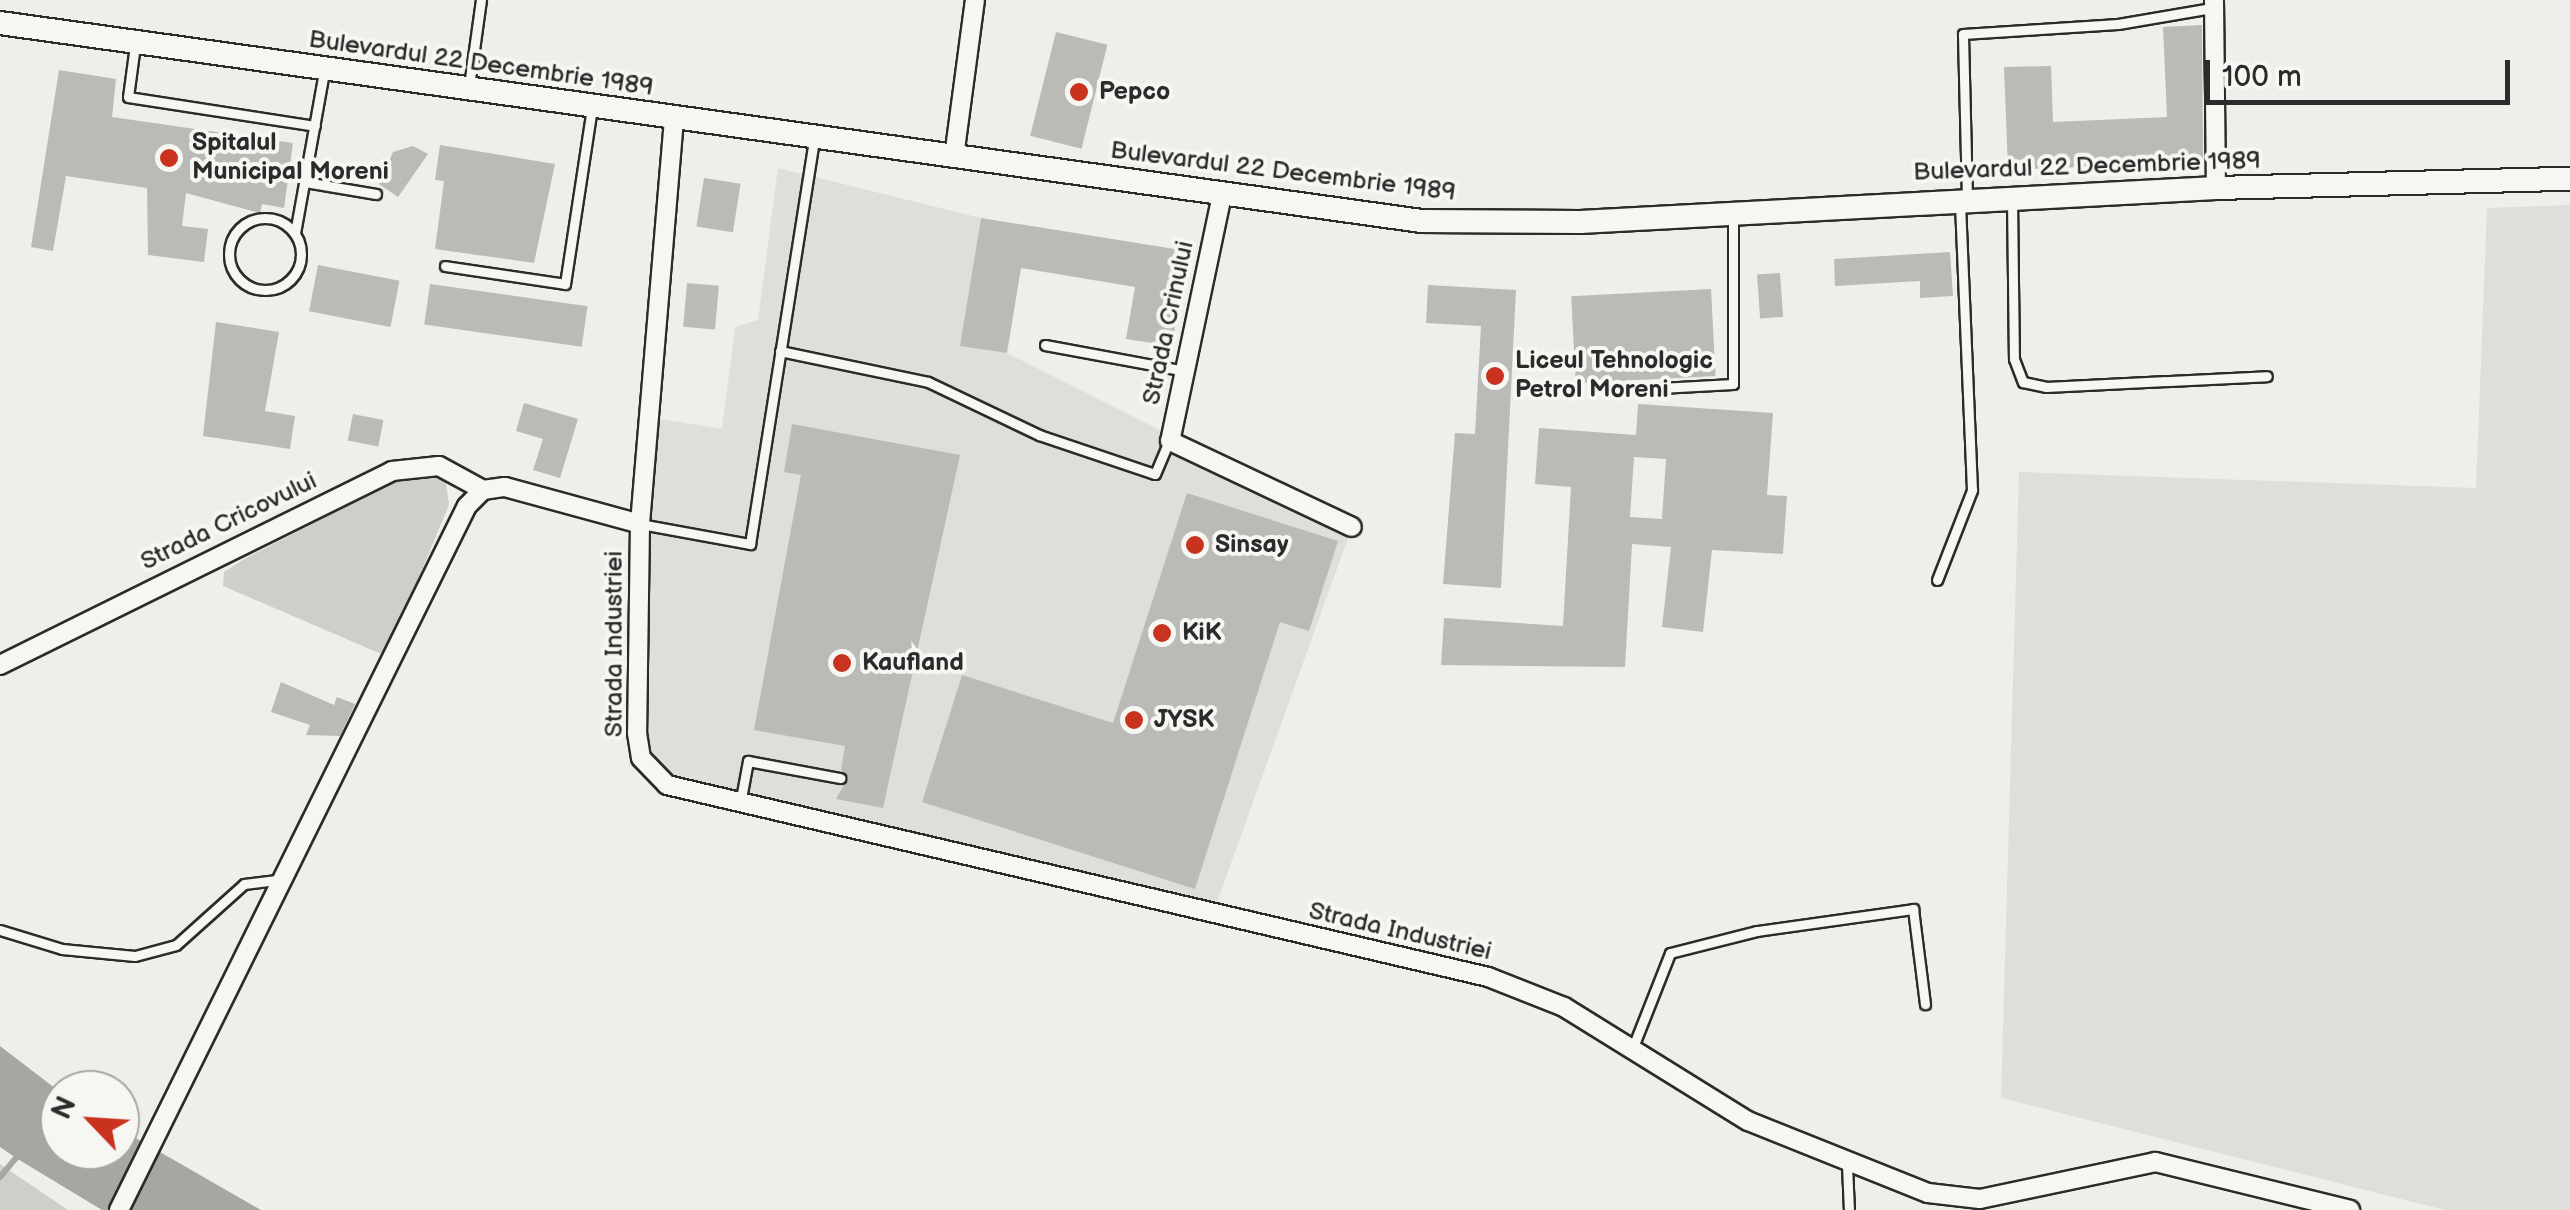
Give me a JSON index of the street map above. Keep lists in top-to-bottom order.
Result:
{
  "streets": {
    "main road": ["Bulevardul 22 Decembrie 1989"],
    "street": ["Strada Crinului", "Strada Cricovului", "Strada Industriei"]
  },
  "crossings": [
    ["Bulevardul 22 Decembrie 1989", "Strada Crinului"],
    ["Bulevardul 22 Decembrie 1989", "Strada Industriei"],
    ["Strada Cricovului", "Strada Industriei"]
  ],
  "places": [
    "Pepco",
    "Spitalul Municipal Moreni",
    "Liceul Tehnologic Petrol Moreni",
    "Sinsay",
    "KiK",
    "Kaufland",
    "JYSK"
  ],
  "scale_bar": "100 m",
  "north": "top left"
}
